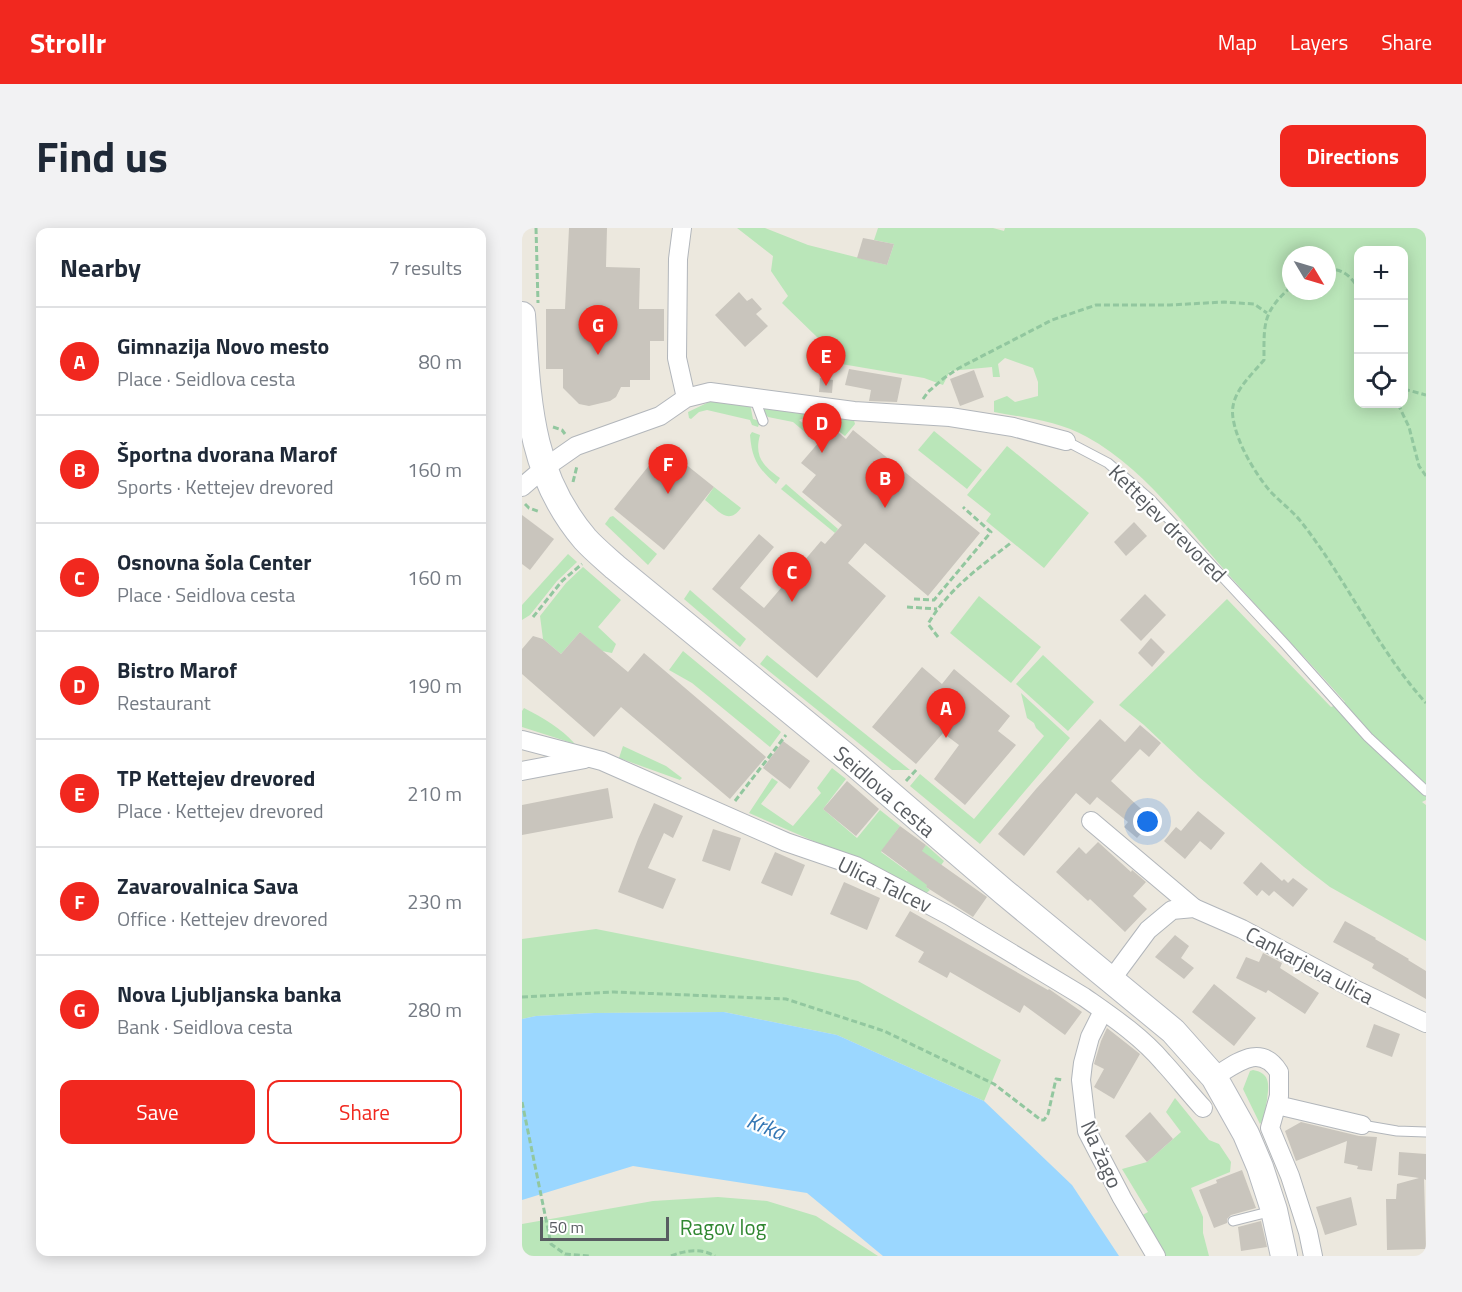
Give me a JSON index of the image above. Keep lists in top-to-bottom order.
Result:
{
  "streets": {
    "street": [
      "Kettejev drevored",
      "Seidlova cesta",
      "Ulica Talcev",
      "Cankarjeva ulica",
      "Na žago"
    ]
  },
  "crossings": [
    ["Kettejev drevored", "Seidlova cesta"],
    ["Ulica Talcev", "Na žago"]
  ],
  "water": ["Krka"],
  "parks": ["Ragov log"],
  "scale_bar": "50 m",
  "north": "bottom right",
  "page": {
    "header": "Strollr",
    "nav": ["Map", "Layers", "Share"],
    "title": "Find us",
    "buttons": [
      "Directions",
      ["Save", "Share"]
    ],
    "heading": ["Nearby", "7 results"],
    "map_buttons": ["+", "−"],
    "pins": [
      "G",
      "E",
      "D",
      "F",
      "B",
      "C",
      "A"
    ],
    "list": [
      {
        "mark": "A",
        "name": "Gimnazija Novo mesto",
        "note": "Place · Seidlova cesta",
        "value": "80 m"
      },
      {
        "mark": "B",
        "name": "Športna dvorana Marof",
        "note": "Sports · Kettejev drevored",
        "value": "160 m"
      },
      {
        "mark": "C",
        "name": "Osnovna šola Center",
        "note": "Place · Seidlova cesta",
        "value": "160 m"
      },
      {
        "mark": "D",
        "name": "Bistro Marof",
        "note": "Restaurant",
        "value": "190 m"
      },
      {
        "mark": "E",
        "name": "TP Kettejev drevored",
        "note": "Place · Kettejev drevored",
        "value": "210 m"
      },
      {
        "mark": "F",
        "name": "Zavarovalnica Sava",
        "note": "Office · Kettejev drevored",
        "value": "230 m"
      },
      {
        "mark": "G",
        "name": "Nova Ljubljanska banka",
        "note": "Bank · Seidlova cesta",
        "value": "280 m"
      }
    ],
    "scale": "50 m"
  }
}
